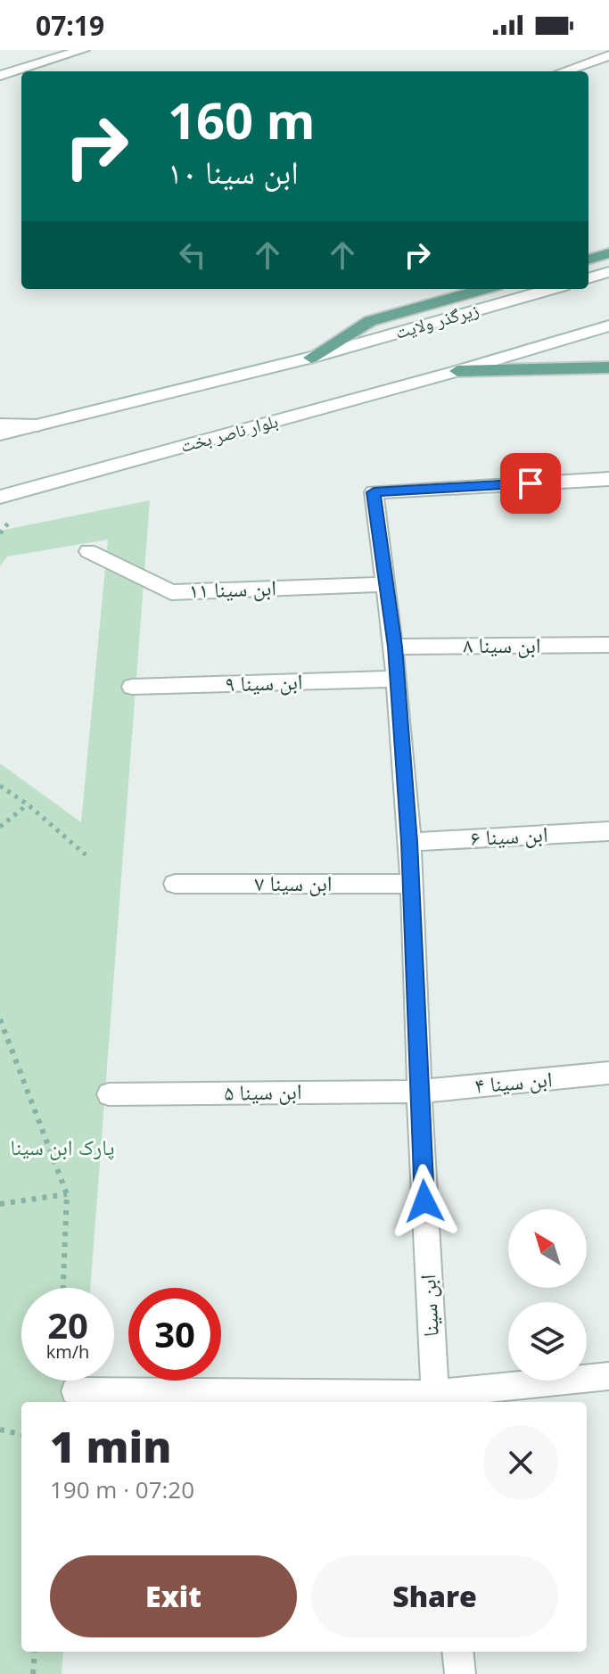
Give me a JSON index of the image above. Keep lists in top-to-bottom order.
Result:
{
  "streets": {
    "street": [
      "زیرگذر ولایت",
      "بلوار ناصر بخت",
      "ابن سینا ۱۱",
      "ابن سینا ۸",
      "ابن سینا ۹",
      "ابن سینا ۶",
      "ابن سینا ۷",
      "ابن سینا ۴",
      "ابن سینا ۵",
      "ابن سینا"
    ]
  },
  "crossings": [
    ["ابن سینا ۱۱", "ابن سینا"],
    ["ابن سینا ۸", "ابن سینا"],
    ["ابن سینا ۹", "ابن سینا"],
    ["ابن سینا ۶", "ابن سینا"],
    ["ابن سینا ۷", "ابن سینا"],
    ["ابن سینا ۴", "ابن سینا ۵"],
    ["ابن سینا ۴", "ابن سینا"],
    ["ابن سینا ۵", "ابن سینا"]
  ],
  "parks": ["پارک ابن سینا"],
  "north": "top left",
  "page": {
    "status": "07:19",
    "turn": ["160 m", "ابن سینا ۱۰"],
    "speed": "20 km/h",
    "limit": "30",
    "heading": ["1 min", "190 m · 07:20"],
    "buttons": ["Exit", "Share"]
  }
}
